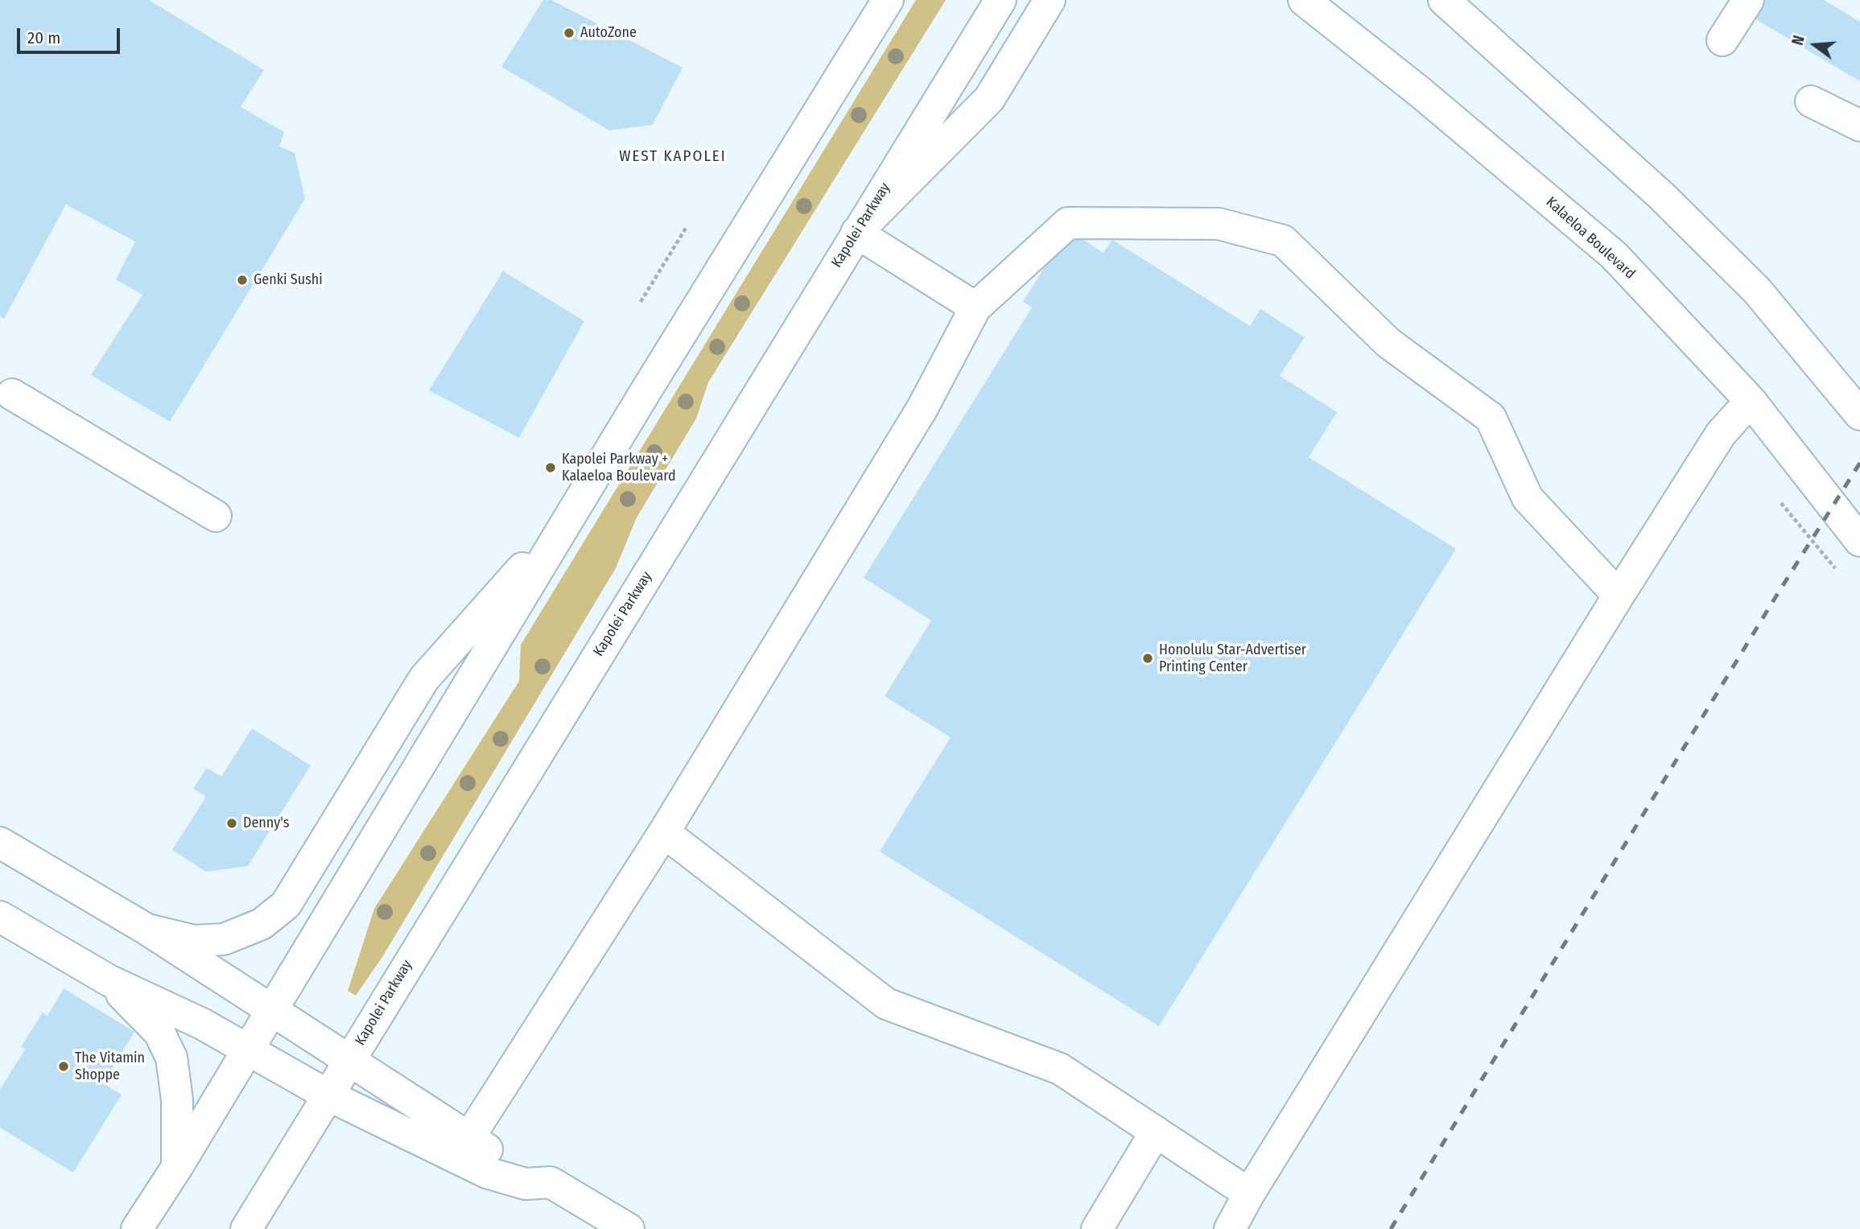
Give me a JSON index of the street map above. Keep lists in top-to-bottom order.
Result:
{
  "streets": {
    "street": ["Kapolei Parkway", "Kalaeloa Boulevard"]
  },
  "districts": ["WEST KAPOLEI"],
  "places": [
    "AutoZone",
    "Genki Sushi",
    "Kapolei Parkway + Kalaeloa Boulevard",
    "Honolulu Star-Advertiser Printing Center",
    "Denny's",
    "The Vitamin Shoppe"
  ],
  "scale_bar": "20 m",
  "north": "left"
}
